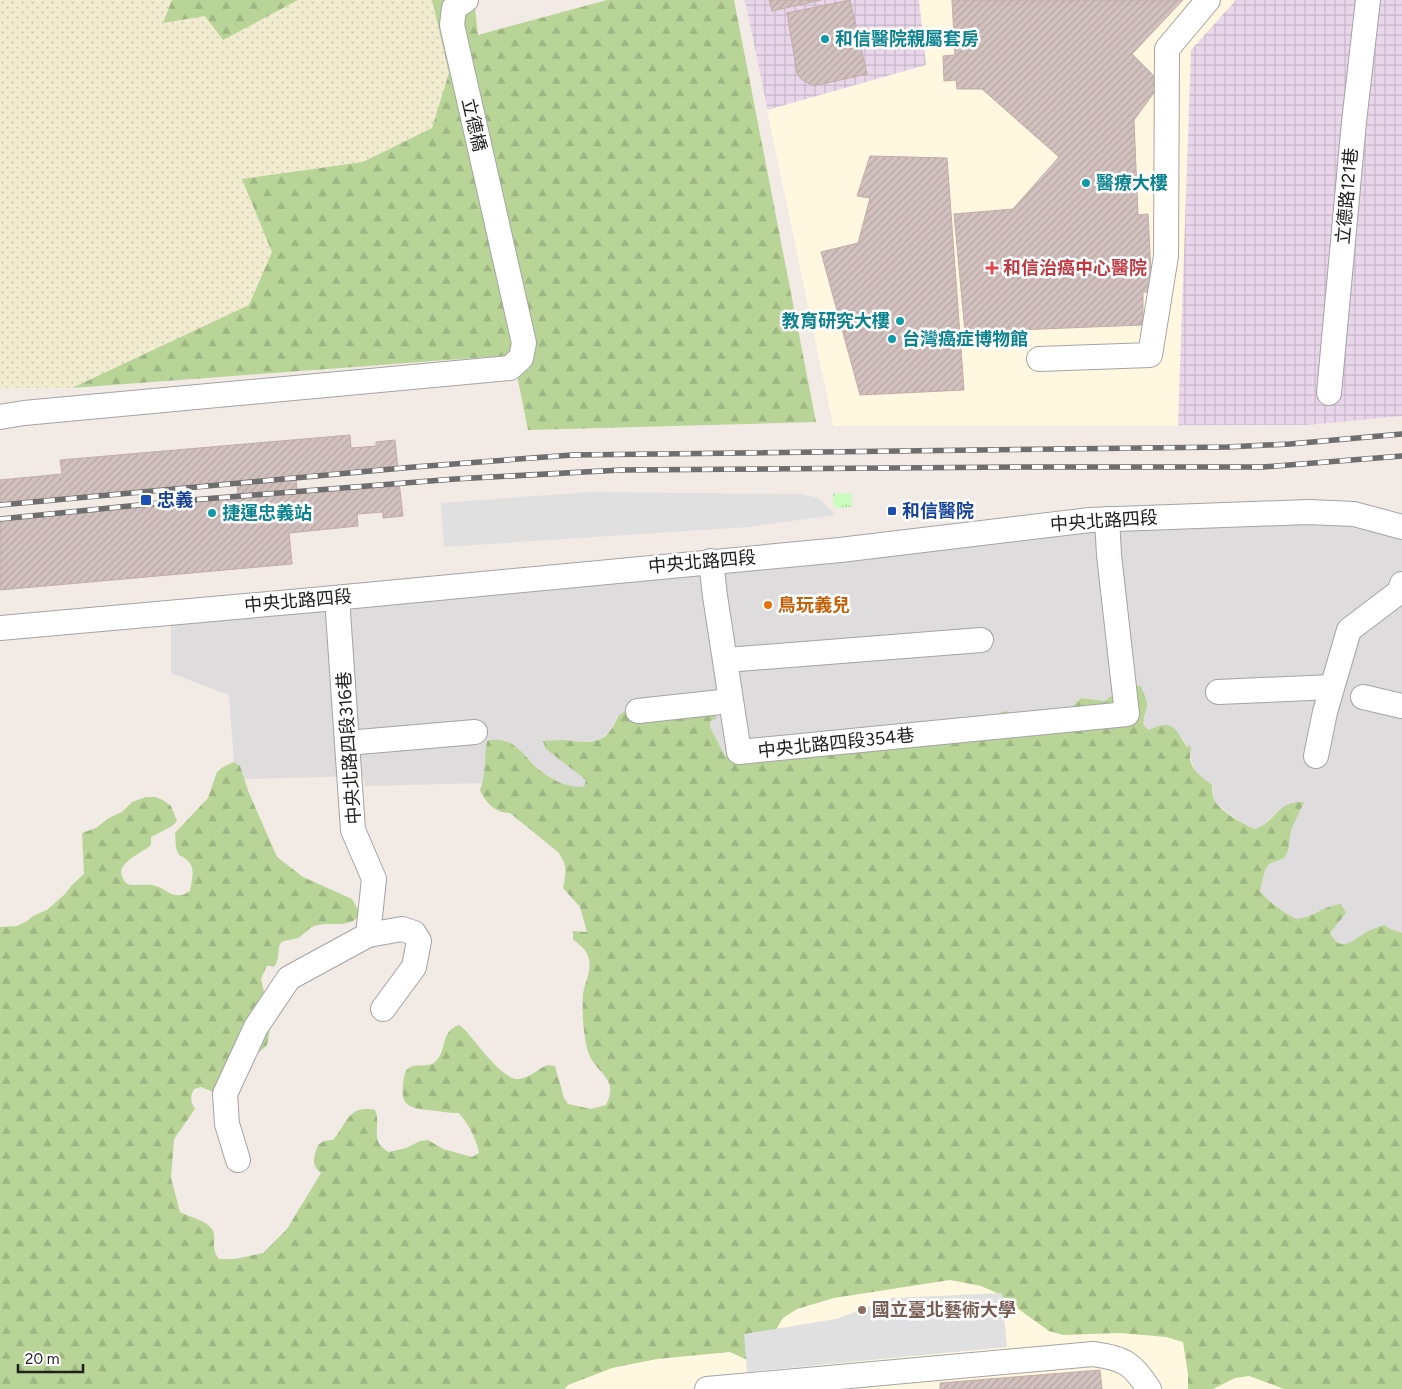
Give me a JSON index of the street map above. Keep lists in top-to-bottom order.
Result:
{
  "streets": {
    "street": [
      "立德橋",
      "立德路121巷",
      "中央北路四段",
      "中央北路四段354巷",
      "中央北路四段316巷"
    ]
  },
  "crossings": [
    ["中央北路四段", "中央北路四段354巷"],
    ["中央北路四段", "中央北路四段316巷"]
  ],
  "places": {
    "other": [
      "和信醫院親屬套房",
      "醫療大樓",
      "教育研究大樓",
      "台灣癌症博物館",
      "捷運忠義站",
      "鳥玩義兒",
      "國立臺北藝術大學"
    ],
    "health": ["和信治癌中心醫院"],
    "transit": ["忠義", "和信醫院"]
  },
  "scale_bar": "20 m"
}
